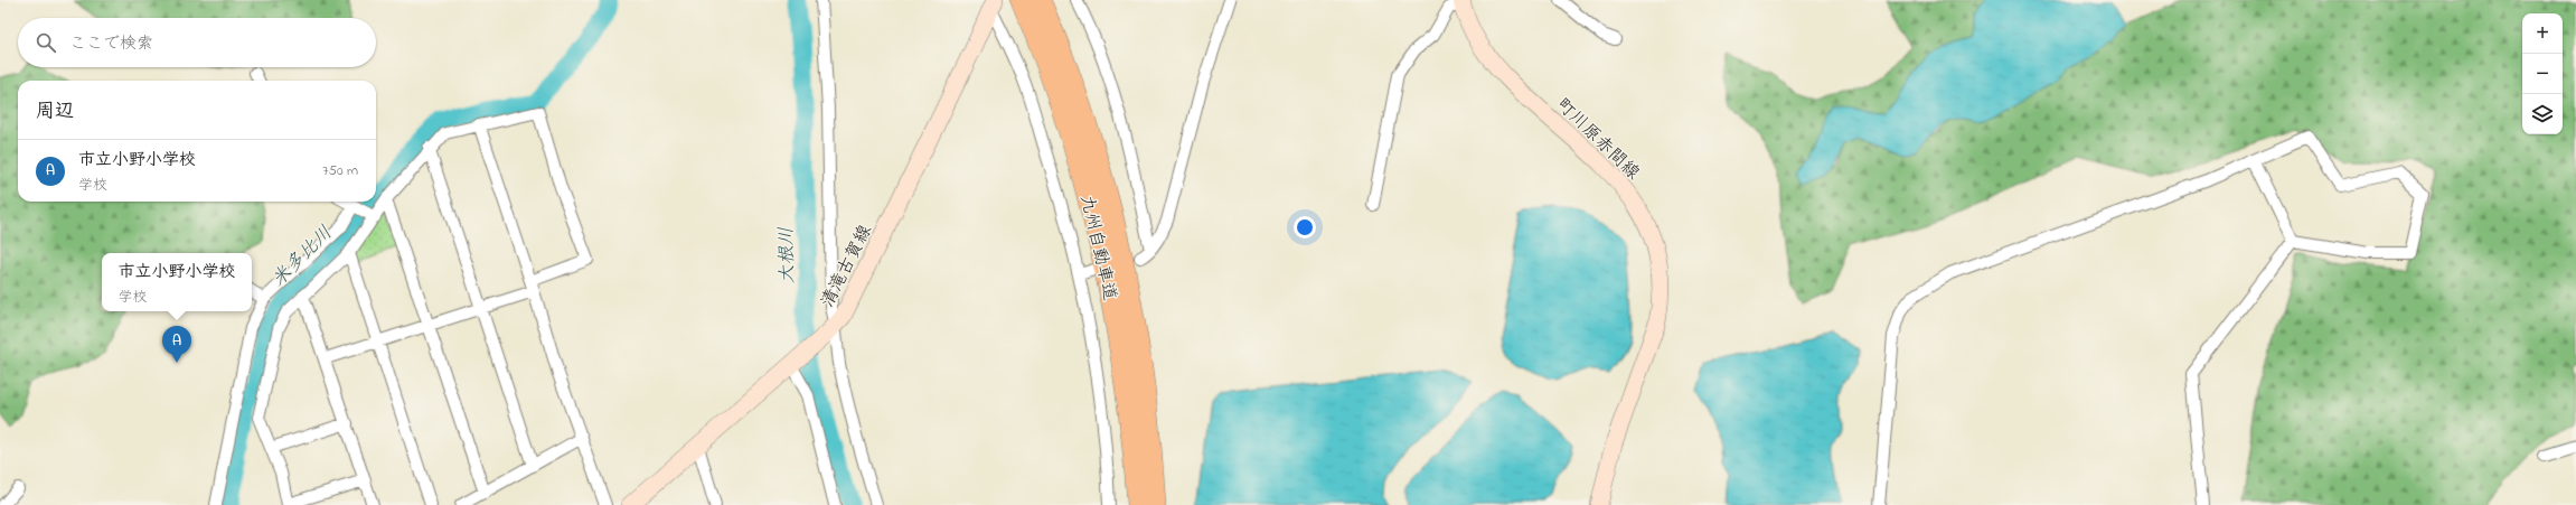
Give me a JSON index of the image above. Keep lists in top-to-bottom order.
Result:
{
  "streets": {
    "highway": ["九州自動車道"],
    "main road": ["町川原赤間線", "清滝古賀線"]
  },
  "water": ["米多比川", "大根川"],
  "page": {
    "map_buttons": ["+", "−"],
    "search": "ここで検索",
    "heading": "周辺",
    "list": [
      {
        "mark": "A",
        "name": "市立小野小学校",
        "note": "学校",
        "value": "750 m"
      }
    ],
    "popup": ["市立小野小学校", "学校"],
    "pins": "A"
  }
}
